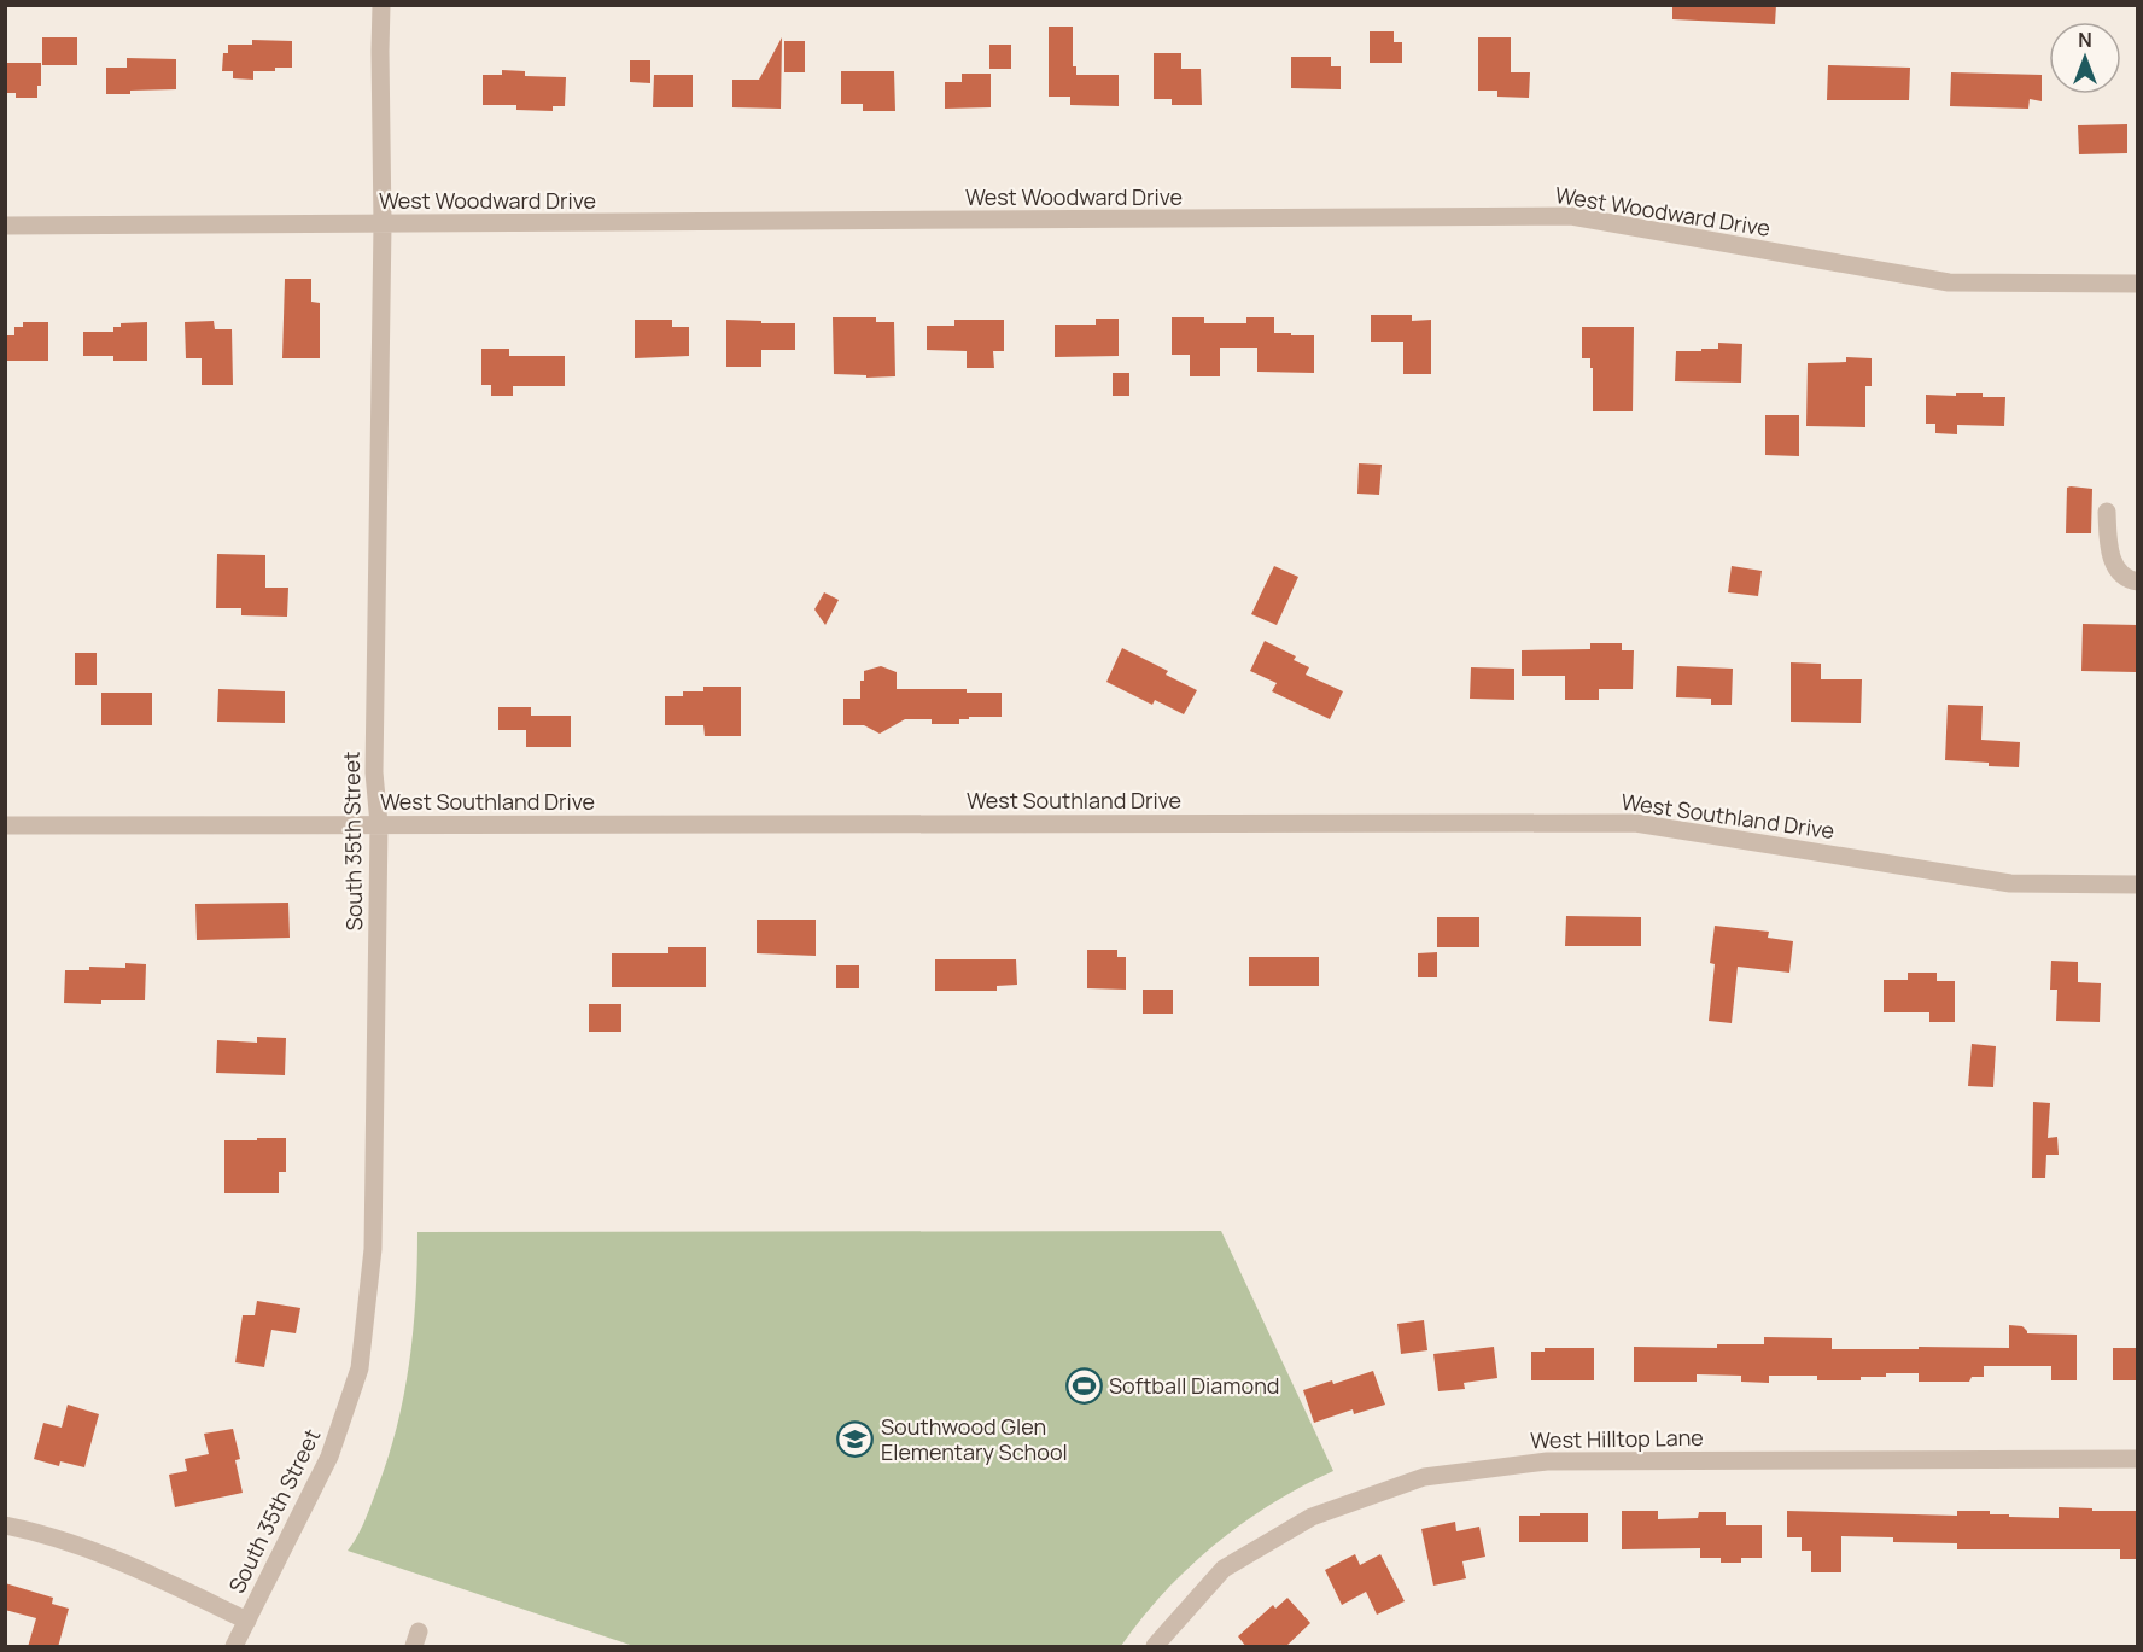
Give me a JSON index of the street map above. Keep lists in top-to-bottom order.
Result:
{
  "streets": {
    "street": [
      "West Woodward Drive",
      "West Southland Drive",
      "South 35th Street",
      "West Hilltop Lane"
    ]
  },
  "crossings": [
    ["West Woodward Drive", "South 35th Street"],
    ["West Southland Drive", "South 35th Street"]
  ],
  "places": {
    "sports": ["Softball Diamond"],
    "school or university": ["Southwood Glen Elementary School"]
  },
  "north": "top"
}
